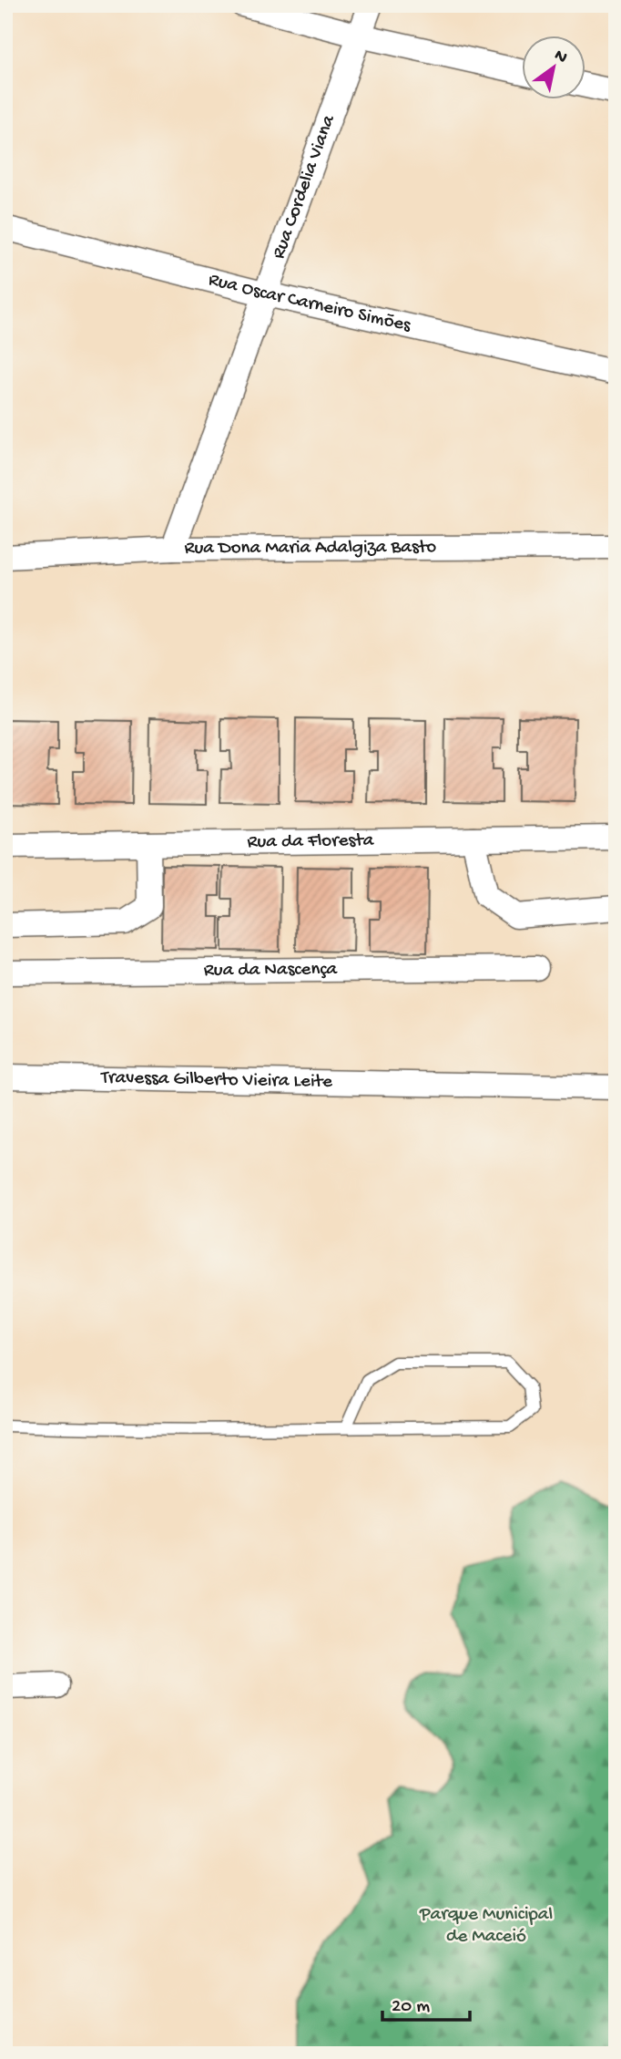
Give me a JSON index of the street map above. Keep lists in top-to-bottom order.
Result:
{
  "streets": {
    "street": [
      "Rua Cordelia Viana",
      "Rua Oscar Carneiro Simões",
      "Rua Dona Maria Adalgiza Basto",
      "Rua da Floresta",
      "Rua da Nascença",
      "Travessa Gilberto Vieira Leite"
    ]
  },
  "crossings": [
    ["Rua Cordelia Viana", "Rua Oscar Carneiro Simões"],
    ["Rua Cordelia Viana", "Rua Dona Maria Adalgiza Basto"]
  ],
  "parks": ["Parque Municipal de Maceió"],
  "scale_bar": "20 m",
  "north": "top right"
}
